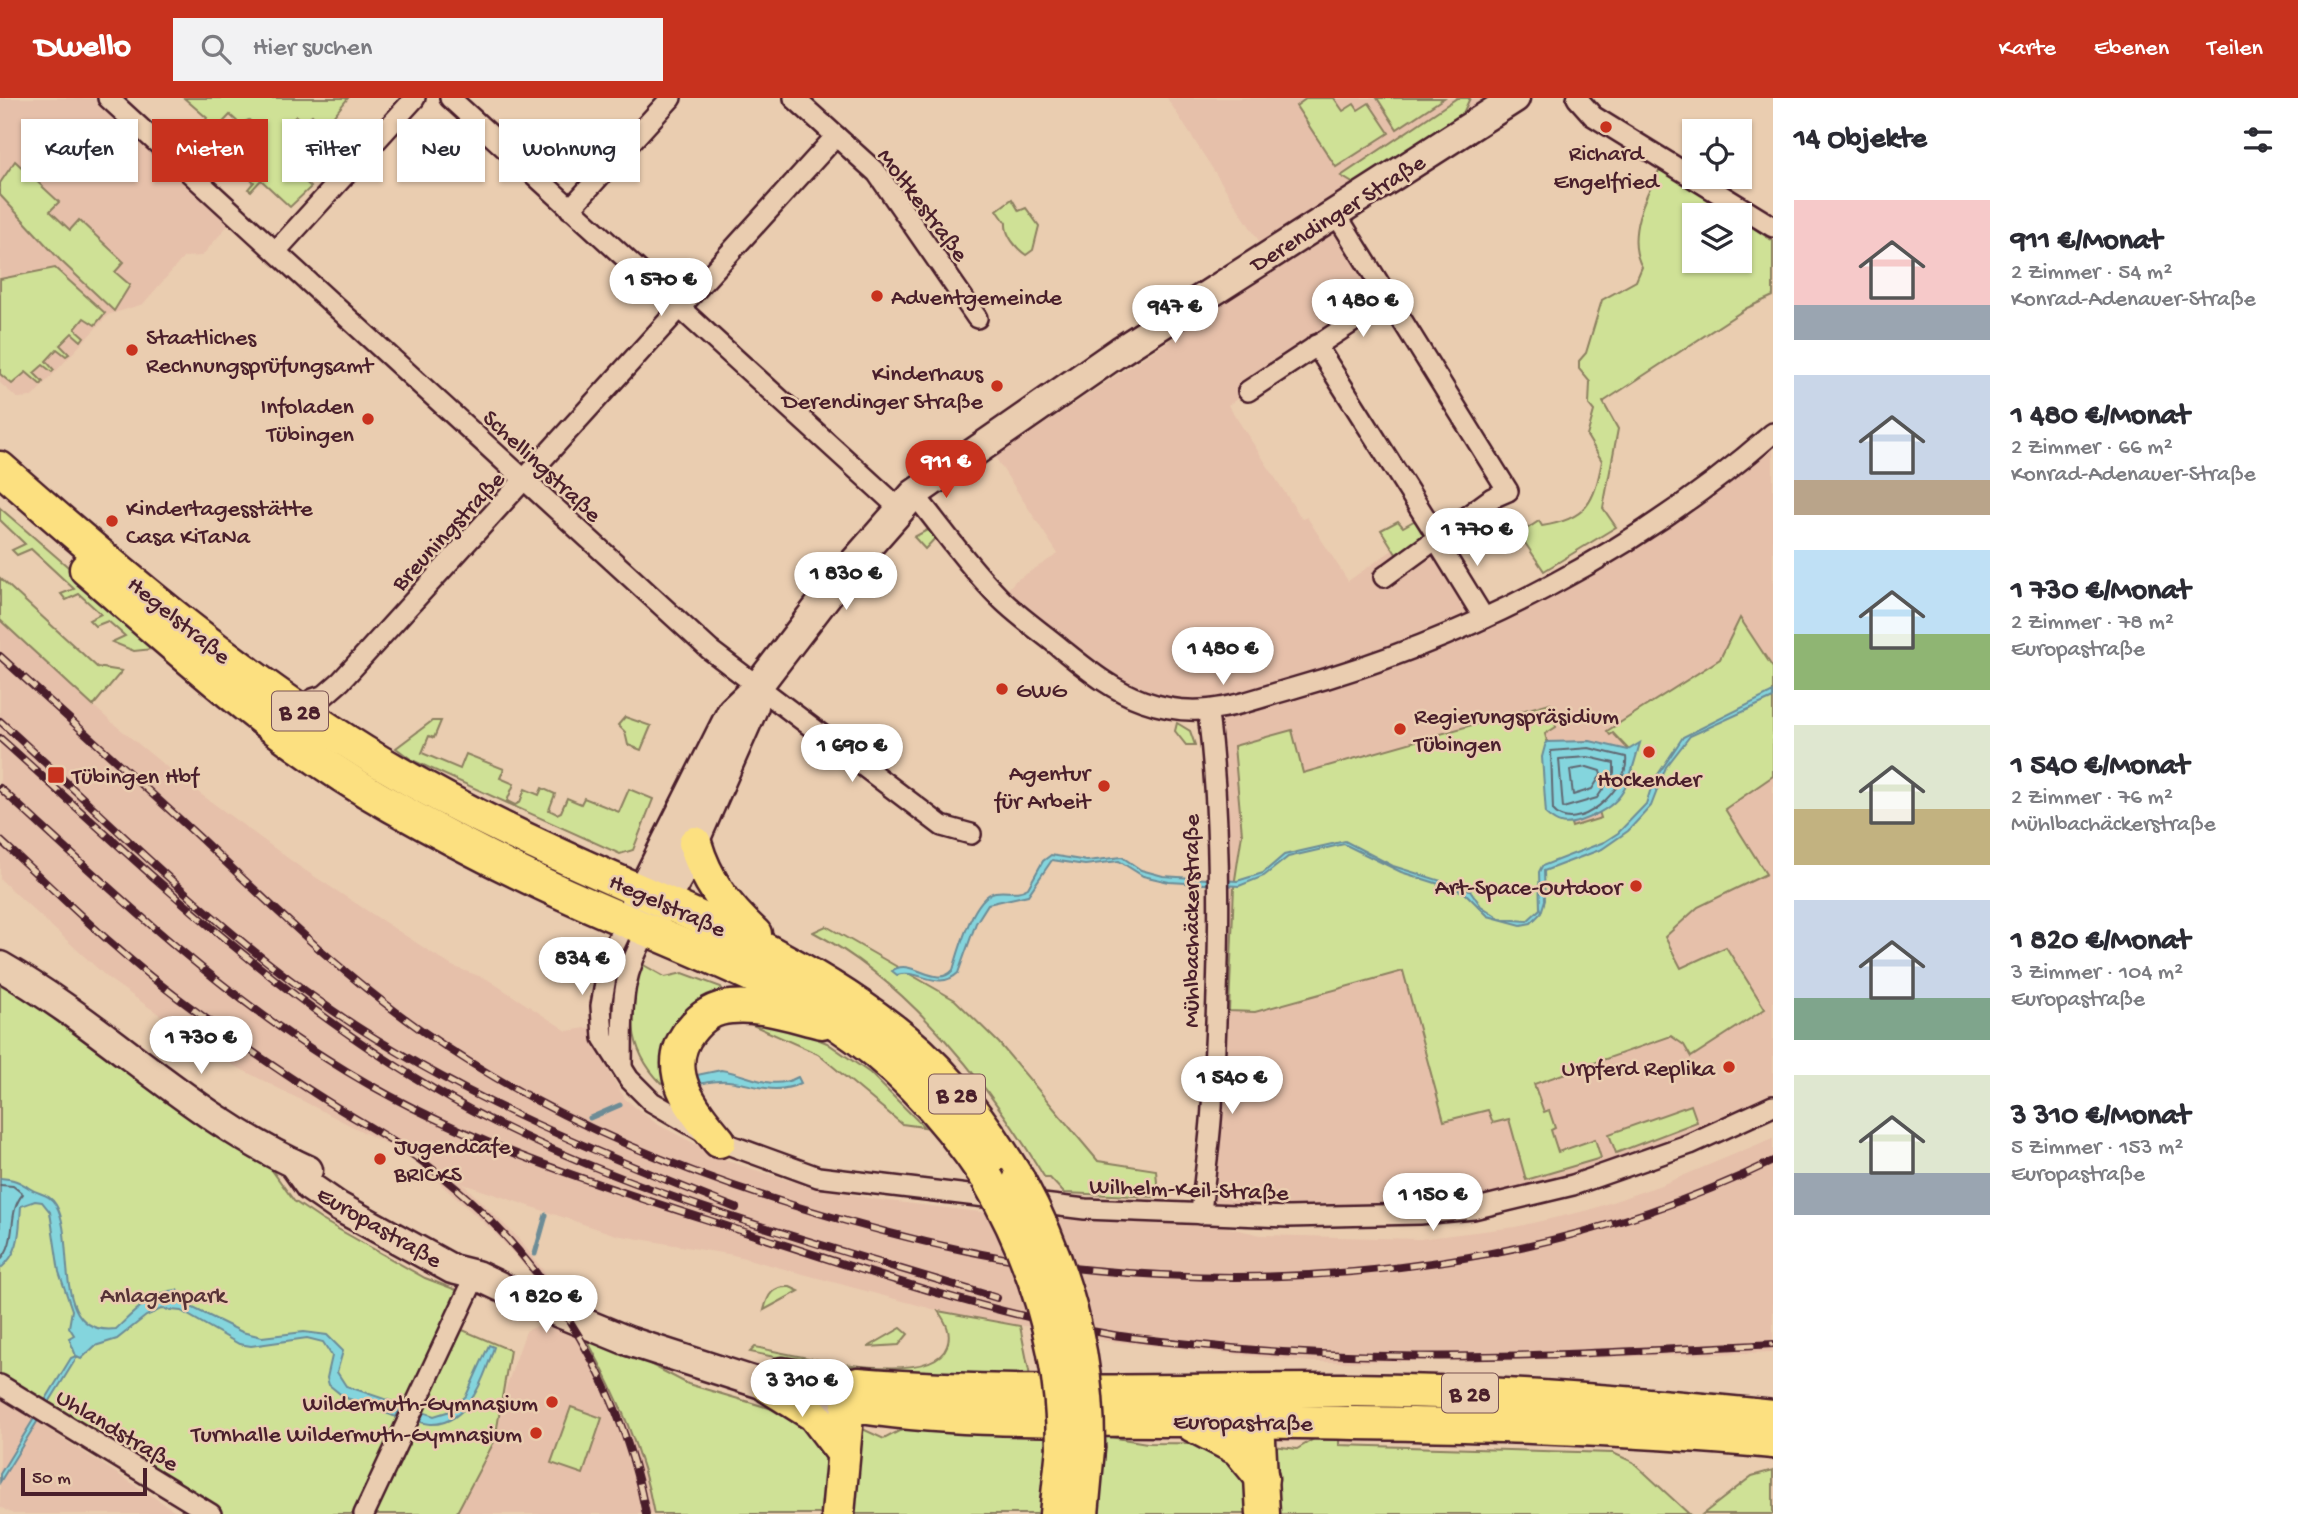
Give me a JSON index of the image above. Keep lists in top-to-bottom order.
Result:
{
  "streets": {
    "main road": ["Hegelstraße", "B 28", "Europastraße"],
    "street": [
      "Moltkestraße",
      "Derendinger Straße",
      "Schellingstraße",
      "Breuningstraße",
      "Mühlbachäckerstraße",
      "Wilhelm-Keil-Straße",
      "Uhlandstraße"
    ]
  },
  "crossings": [
    ["Moltkestraße", "Breuningstraße"],
    ["Derendinger Straße", "Schellingstraße"],
    ["Derendinger Straße", "Hegelstraße"],
    ["Derendinger Straße", "B 28"],
    ["Derendinger Straße", "Wilhelm-Keil-Straße"],
    ["Schellingstraße", "Breuningstraße"],
    ["Hegelstraße", "B 28"],
    ["Hegelstraße", "Wilhelm-Keil-Straße"],
    ["Mühlbachäckerstraße", "Wilhelm-Keil-Straße"]
  ],
  "parks": ["Anlagenpark"],
  "places": {
    "other": [
      "Richard Engelfried",
      "Adventgemeinde",
      "Staatliches Rechnungsprüfungsamt",
      "Kinderhaus Derendinger Straße",
      "Infoladen Tübingen",
      "Kindertagesstätte Casa KiTaNa",
      "GWG",
      "Regierungspräsidium Tübingen",
      "Hockender",
      "Agentur für Arbeit",
      "Art-Space-Outdoor",
      "Urpferd Replika",
      "Jugendcafe BRICKS",
      "Wildermuth-Gymnasium",
      "Turnhalle Wildermuth-Gymnasium"
    ],
    "transit": ["Tübingen Hbf"]
  },
  "scale_bar": "50 m",
  "page": {
    "header": "Dwello",
    "search": "Hier suchen",
    "nav": ["Karte", "Ebenen", "Teilen"],
    "heading": "14 Objekte",
    "chip": [
      "Kaufen",
      "Mieten",
      "Filter",
      "Neu",
      "Wohnung"
    ],
    "list": [
      {
        "name": "911 €/Monat",
        "note": "2 Zimmer · 54 m² · Konrad-Adenauer-Straße"
      },
      {
        "name": "1 480 €/Monat",
        "note": "2 Zimmer · 66 m² · Konrad-Adenauer-Straße"
      },
      {
        "name": "1 730 €/Monat",
        "note": "2 Zimmer · 78 m² · Europastraße"
      },
      {
        "name": "1 540 €/Monat",
        "note": "2 Zimmer · 76 m² · Mühlbachäckerstraße"
      },
      {
        "name": "1 820 €/Monat",
        "note": "3 Zimmer · 104 m² · Europastraße"
      },
      {
        "name": "3 310 €/Monat",
        "note": "5 Zimmer · 153 m² · Europastraße"
      }
    ],
    "price": [
      "1 570 €",
      "1 480 €",
      "947 €",
      "911 €",
      "1 770 €",
      "1 830 €",
      "1 480 €",
      "1 690 €",
      "834 €",
      "1 730 €",
      "1 540 €",
      "1 150 €",
      "1 820 €",
      "3 310 €"
    ],
    "scale": "50 m"
  }
}
